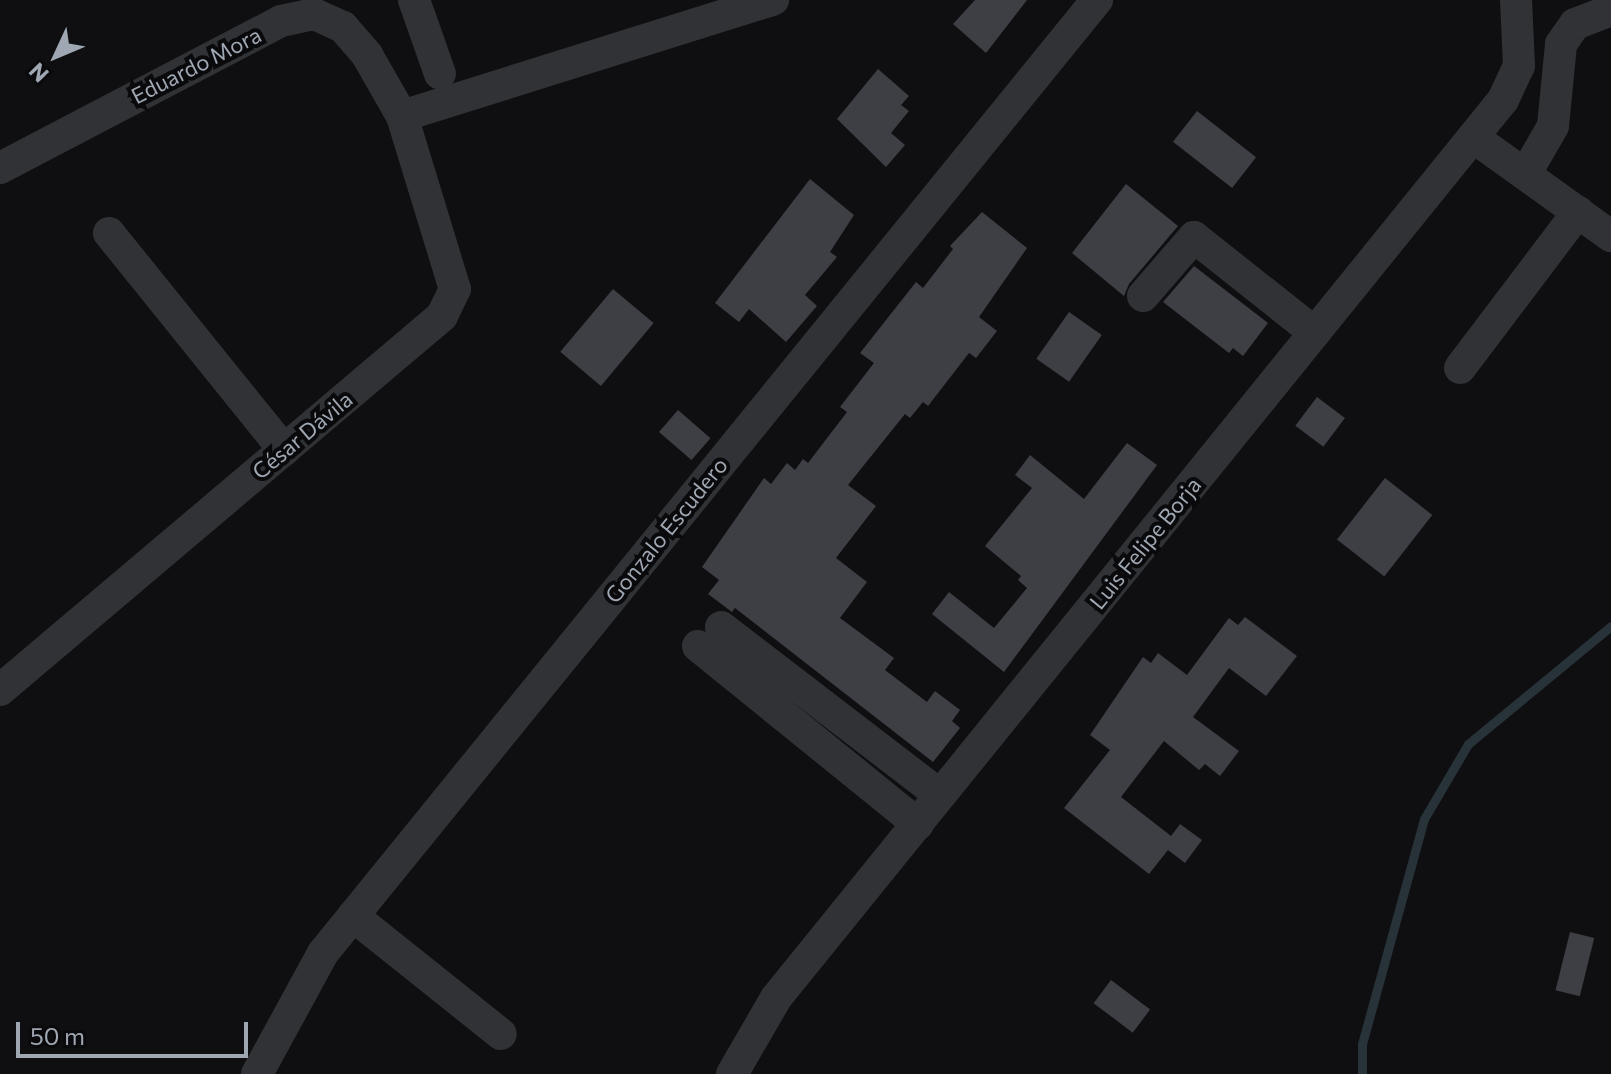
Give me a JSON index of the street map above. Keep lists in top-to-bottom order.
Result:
{
  "streets": {
    "street": [
      "Eduardo Mora",
      "César Dávila",
      "Gonzalo Escudero",
      "Luis Felipe Borja"
    ]
  },
  "crossings": [
    ["Eduardo Mora", "César Dávila"]
  ],
  "scale_bar": "50 m",
  "north": "bottom left"
}
